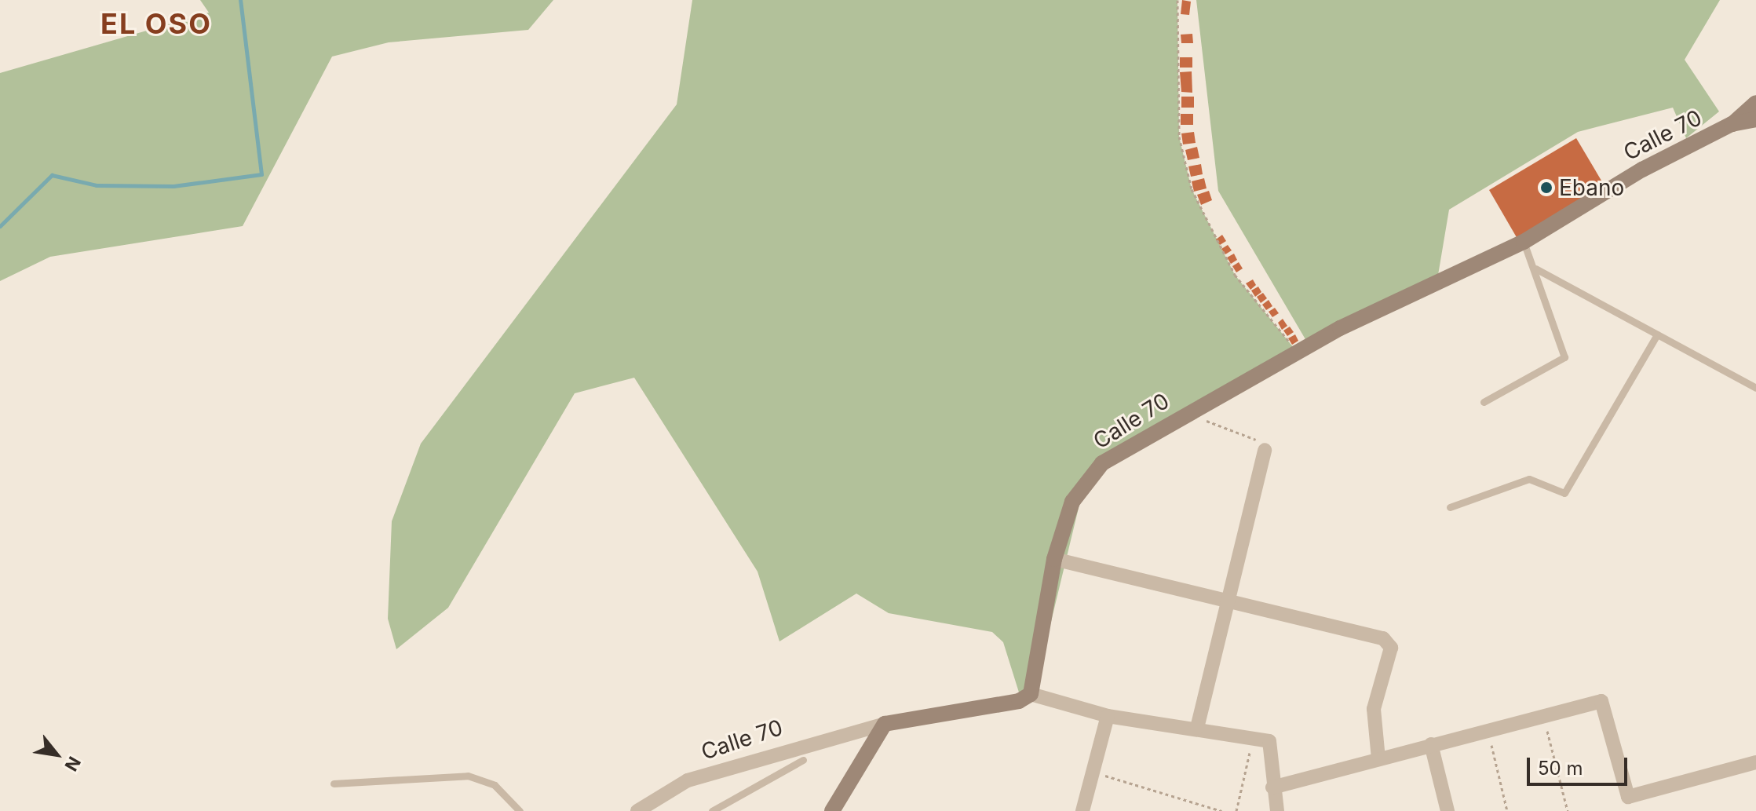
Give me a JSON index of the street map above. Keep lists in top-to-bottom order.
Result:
{
  "streets": {
    "main road": ["Calle 70"]
  },
  "districts": ["EL OSO"],
  "places": ["Ebano"],
  "scale_bar": "50 m",
  "north": "bottom right"
}
